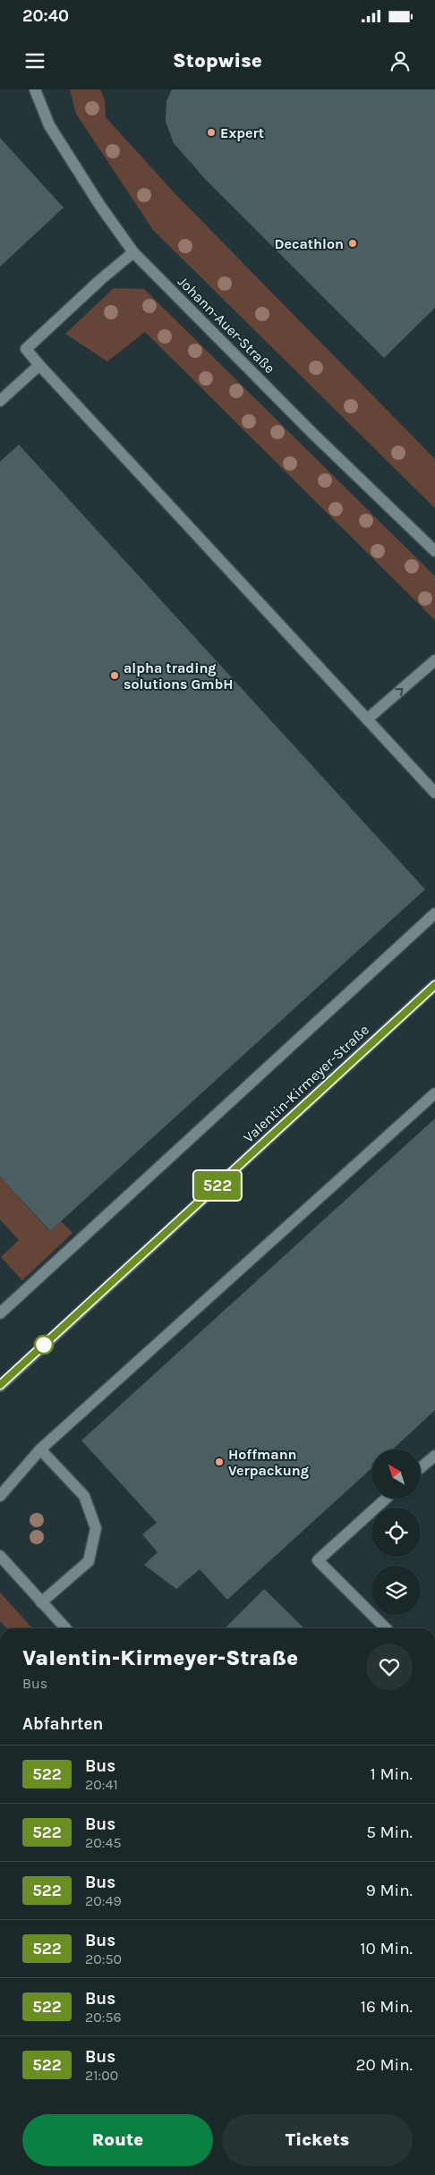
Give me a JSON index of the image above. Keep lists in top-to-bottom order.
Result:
{
  "streets": {
    "street": ["Johann-Auer-Straße", "Valentin-Kirmeyer-Straße"]
  },
  "places": [
    "Expert",
    "Decathlon",
    "alpha trading solutions GmbH",
    "Hoffmann Verpackung"
  ],
  "lines": ["bus line 522"],
  "north": "top left",
  "page": {
    "status": "20:40",
    "header": "Stopwise",
    "on_map": "522",
    "heading": [
      ["Valentin-Kirmeyer-Straße", "Bus"],
      "Abfahrten"
    ],
    "list": [
      {
        "mark": "522",
        "name": "Bus",
        "note": "20:41",
        "value": "1 Min."
      },
      {
        "mark": "522",
        "name": "Bus",
        "note": "20:45",
        "value": "5 Min."
      },
      {
        "mark": "522",
        "name": "Bus",
        "note": "20:49",
        "value": "9 Min."
      },
      {
        "mark": "522",
        "name": "Bus",
        "note": "20:50",
        "value": "10 Min."
      },
      {
        "mark": "522",
        "name": "Bus",
        "note": "20:56",
        "value": "16 Min."
      },
      {
        "mark": "522",
        "name": "Bus",
        "note": "21:00",
        "value": "20 Min."
      }
    ],
    "buttons": ["Route", "Tickets"]
  }
}
